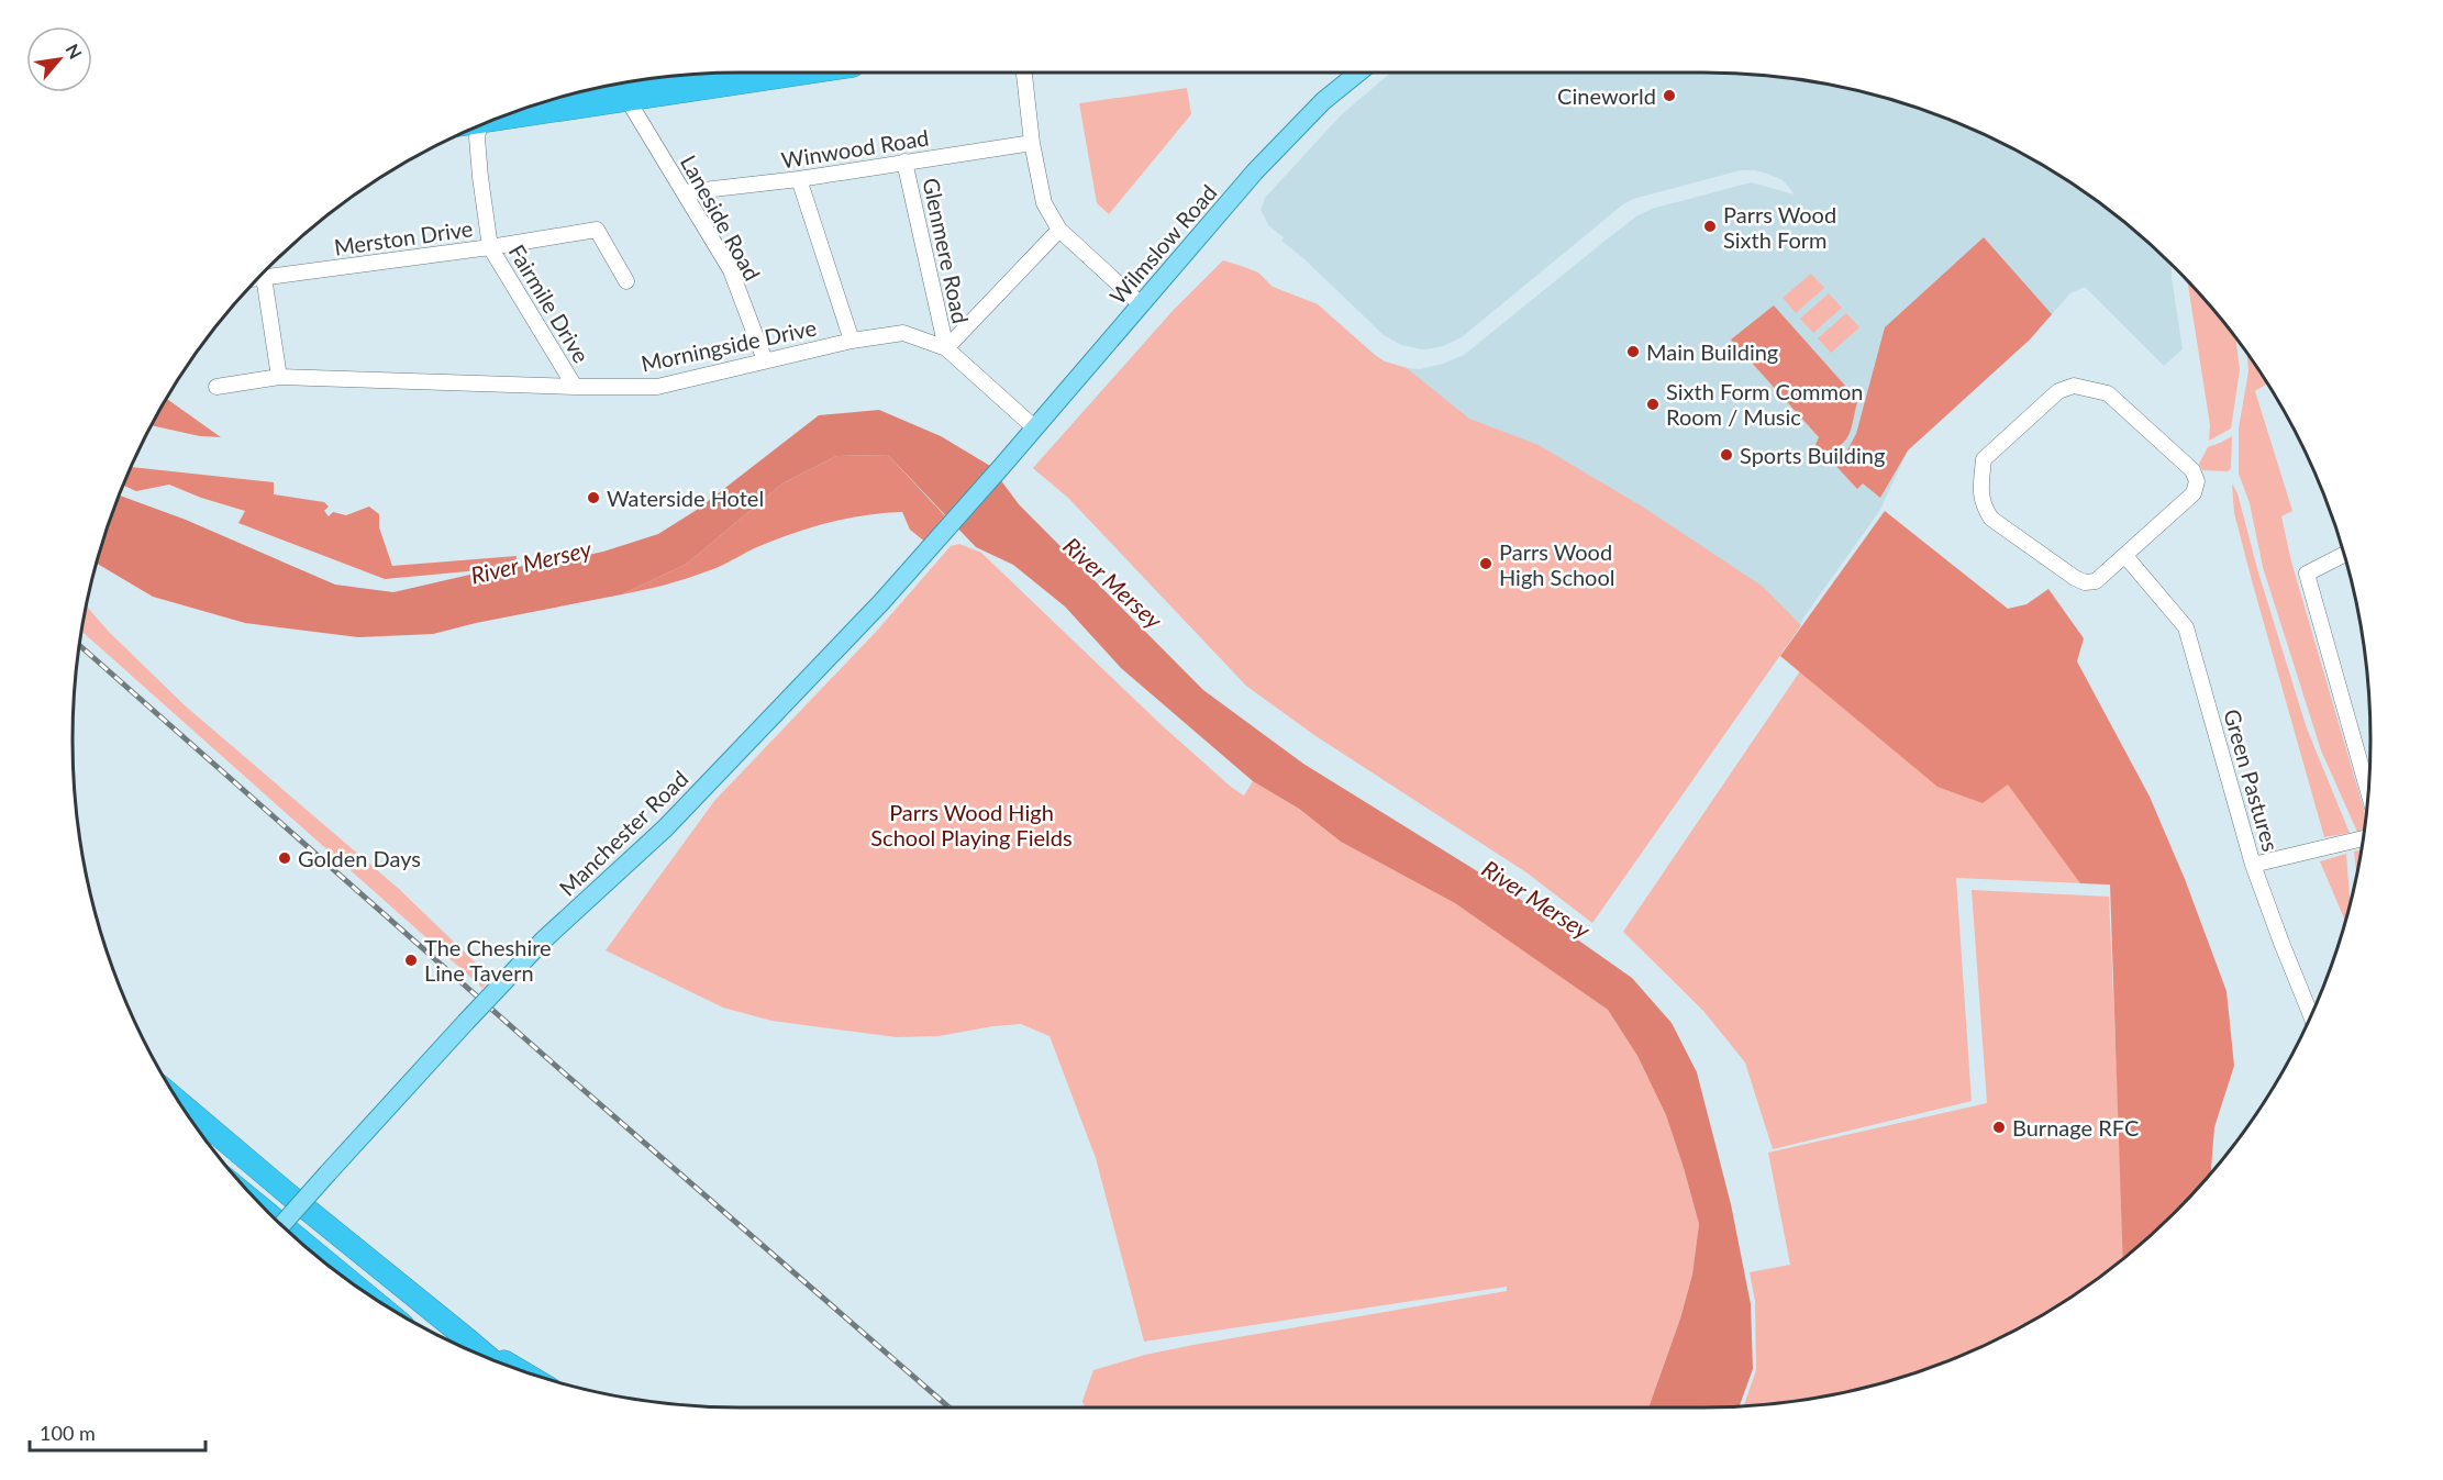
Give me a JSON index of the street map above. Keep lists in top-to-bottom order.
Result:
{
  "streets": {
    "main road": ["Wilmslow Road", "Manchester Road"],
    "street": [
      "Winwood Road",
      "Laneside Road",
      "Merston Drive",
      "Glenmere Road",
      "Fairmile Drive",
      "Morningside Drive",
      "Green Pastures"
    ]
  },
  "crossings": [
    ["Winwood Road", "Laneside Road"],
    ["Winwood Road", "Glenmere Road"],
    ["Laneside Road", "Morningside Drive"],
    ["Merston Drive", "Fairmile Drive"],
    ["Wilmslow Road", "Morningside Drive"],
    ["Wilmslow Road", "Manchester Road"],
    ["Glenmere Road", "Morningside Drive"],
    ["Fairmile Drive", "Morningside Drive"]
  ],
  "water": ["River Mersey"],
  "parks": ["Parrs Wood High School Playing Fields"],
  "places": [
    "Cineworld",
    "Parrs Wood Sixth Form",
    "Main Building",
    "Sixth Form Common Room / Music",
    "Sports Building",
    "Waterside Hotel",
    "Parrs Wood High School",
    "Golden Days",
    "The Cheshire Line Tavern",
    "Burnage RFC"
  ],
  "scale_bar": "100 m",
  "north": "top right"
}
